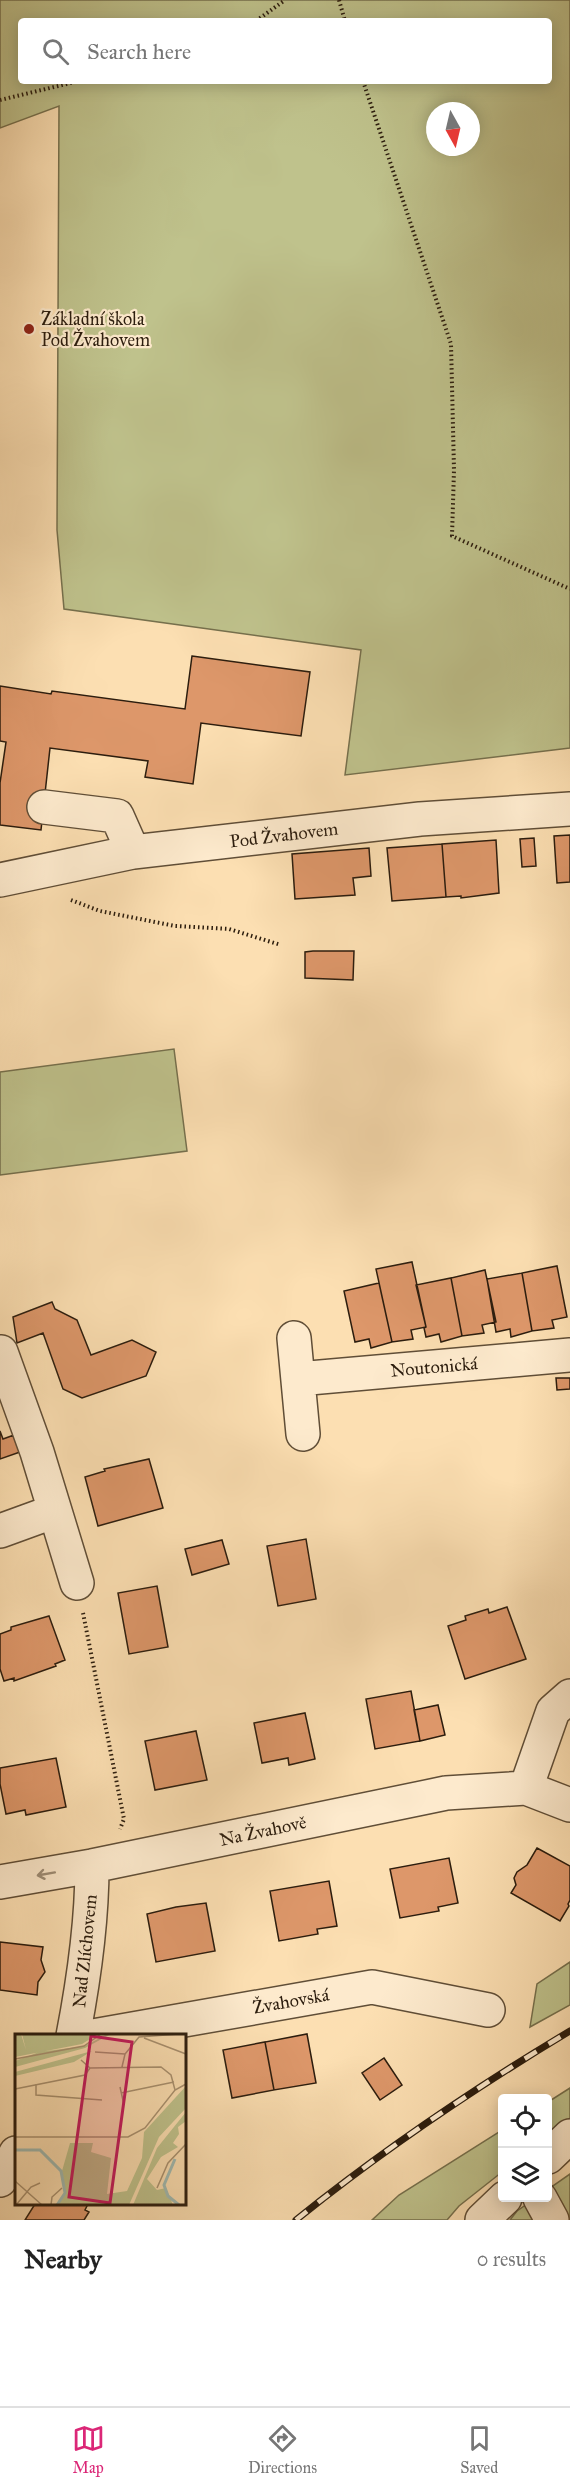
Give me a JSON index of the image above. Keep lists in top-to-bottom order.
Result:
{
  "streets": {
    "street": [
      "Pod Žvahovem",
      "Noutonická",
      "Na Žvahově",
      "Nad Zlíchovem",
      "Žvahovská"
    ]
  },
  "crossings": [
    ["Na Žvahově", "Nad Zlíchovem"]
  ],
  "places": ["Základní škola Pod Žvahovem"],
  "north": "bottom",
  "page": {
    "search": "Search here",
    "heading": ["Nearby", "0 results"],
    "nav": ["Map", "Directions", "Saved"]
  }
}
